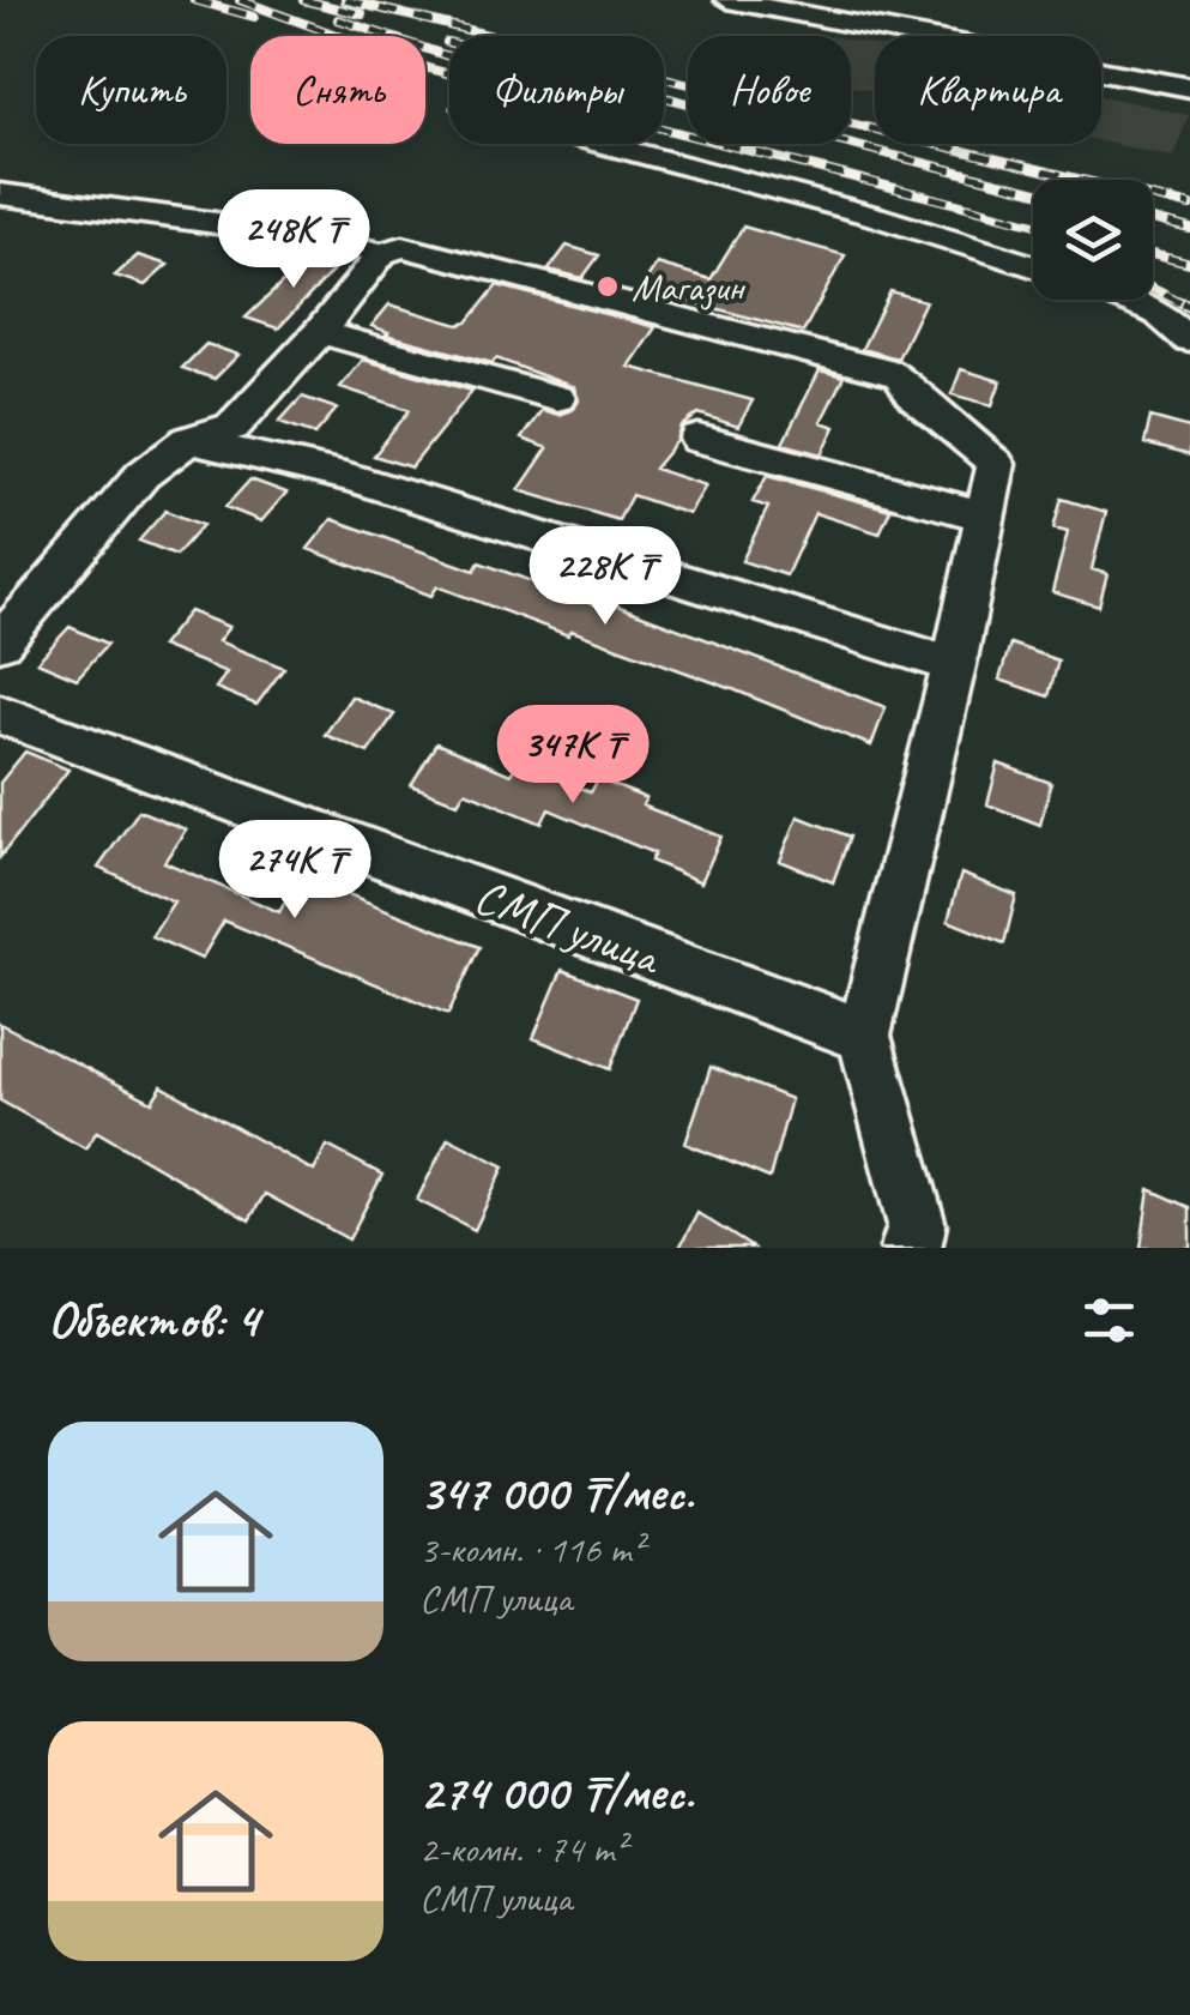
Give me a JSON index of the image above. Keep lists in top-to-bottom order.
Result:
{
  "streets": {
    "street": ["СМП улица"]
  },
  "places": ["Магазин"],
  "page": {
    "chip": [
      "Купить",
      "Снять",
      "Фильтры",
      "Новое",
      "Квартира"
    ],
    "price": [
      "248K ₸",
      "228K ₸",
      "347K ₸",
      "274K ₸"
    ],
    "heading": "Объектов: 4",
    "list": [
      {
        "name": "347 000 ₸/мес.",
        "note": "3-комн. · 116 m² · СМП улица"
      },
      {
        "name": "274 000 ₸/мес.",
        "note": "2-комн. · 74 m² · СМП улица"
      }
    ]
  }
}
